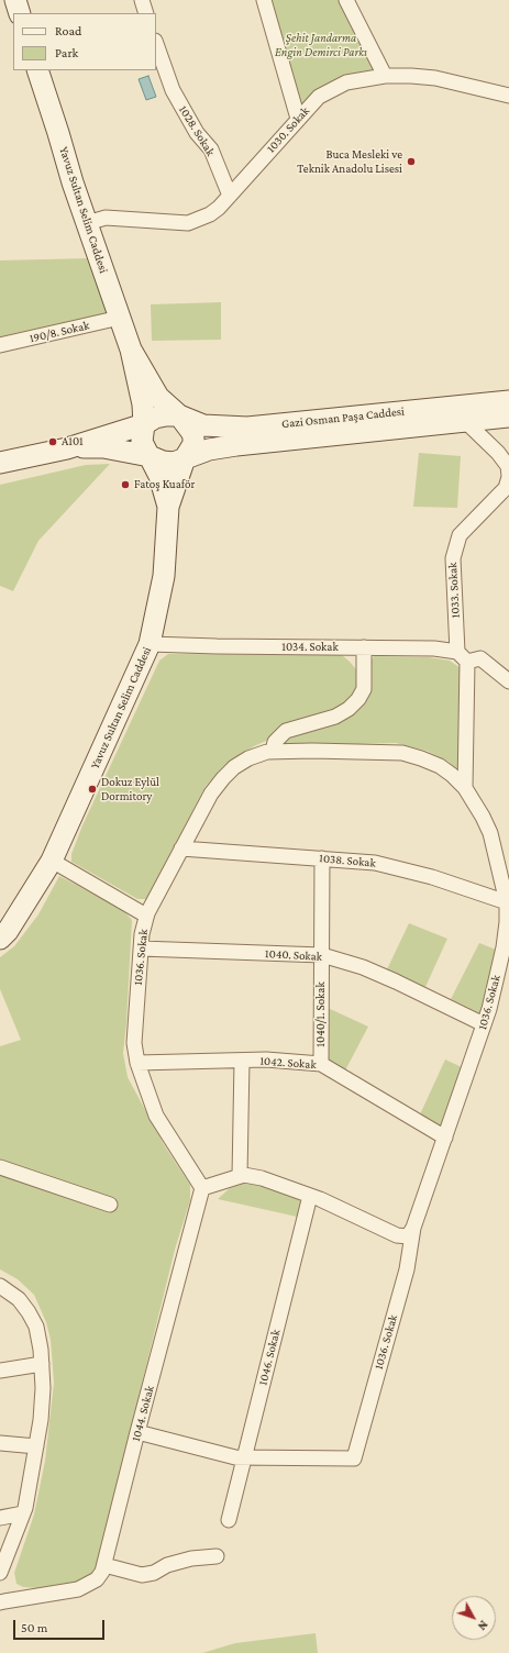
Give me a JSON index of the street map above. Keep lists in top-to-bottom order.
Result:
{
  "streets": {
    "main road": ["Yavuz Sultan Selim Caddesi", "Gazi Osman Paşa Caddesi"],
    "street": [
      "1030. Sokak",
      "1028. Sokak",
      "190/8. Sokak",
      "1033. Sokak",
      "1034. Sokak",
      "1038. Sokak",
      "1040. Sokak",
      "1036. Sokak",
      "1040/1. Sokak",
      "1042. Sokak",
      "1046. Sokak",
      "1044. Sokak"
    ]
  },
  "crossings": [
    ["1030. Sokak", "1028. Sokak"],
    ["1030. Sokak", "Yavuz Sultan Selim Caddesi"],
    ["Yavuz Sultan Selim Caddesi", "190/8. Sokak"],
    ["Yavuz Sultan Selim Caddesi", "Gazi Osman Paşa Caddesi"],
    ["Yavuz Sultan Selim Caddesi", "1034. Sokak"],
    ["1033. Sokak", "1034. Sokak"],
    ["1033. Sokak", "1036. Sokak"],
    ["1038. Sokak", "1036. Sokak"],
    ["1038. Sokak", "1040/1. Sokak"],
    ["1040. Sokak", "1036. Sokak"],
    ["1040. Sokak", "1040/1. Sokak"],
    ["1036. Sokak", "1042. Sokak"],
    ["1036. Sokak", "1046. Sokak"],
    ["1036. Sokak", "1044. Sokak"],
    ["1040/1. Sokak", "1042. Sokak"]
  ],
  "parks": ["Şehit Jandarma Engin Demirci Parkı"],
  "places": [
    "Buca Mesleki ve Teknik Anadolu Lisesi",
    "A101",
    "Fatoş Kuaför",
    "Dokuz Eylül Dormitory"
  ],
  "legend": ["Road", "Park"],
  "scale_bar": "50 m",
  "north": "bottom right"
}
